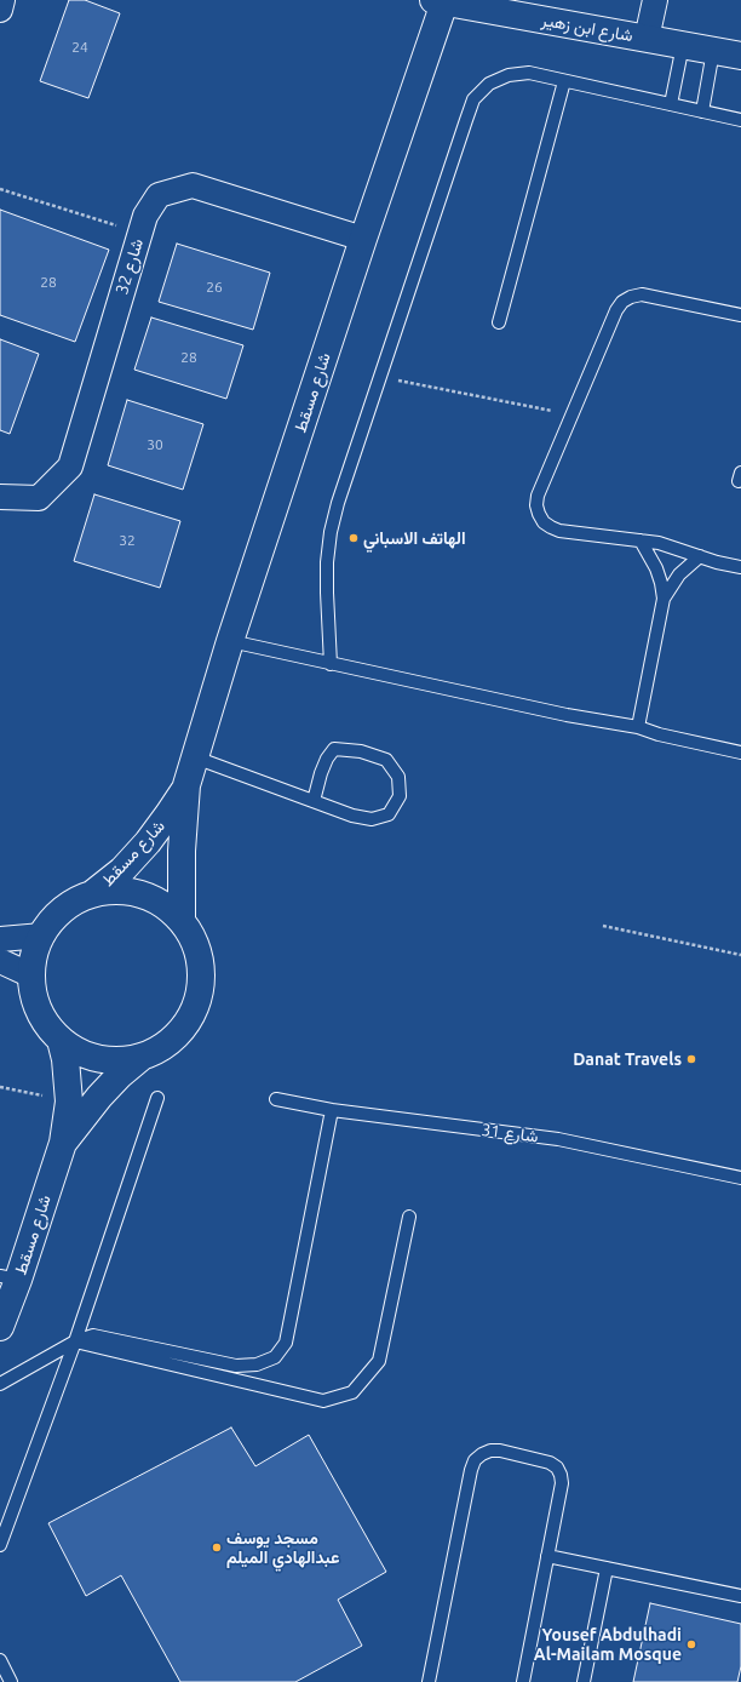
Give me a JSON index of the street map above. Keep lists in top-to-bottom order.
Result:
{
  "streets": {
    "street": ["شارع ابن زهير", "شارع 32", "شارع مسقط"],
    "lane": ["شارع 31"]
  },
  "crossings": [
    ["شارع ابن زهير", "شارع مسقط"],
    ["شارع 32", "شارع مسقط"]
  ],
  "places": [
    "الهاتف الاسباني",
    "Danat Travels",
    "مسجد يوسف عبدالهادي الميلم",
    "Yousef Abdulhadi Al-Mailam Mosque"
  ],
  "house_numbers": [
    "24",
    "28",
    "26",
    "28",
    "30",
    "32"
  ]
}
